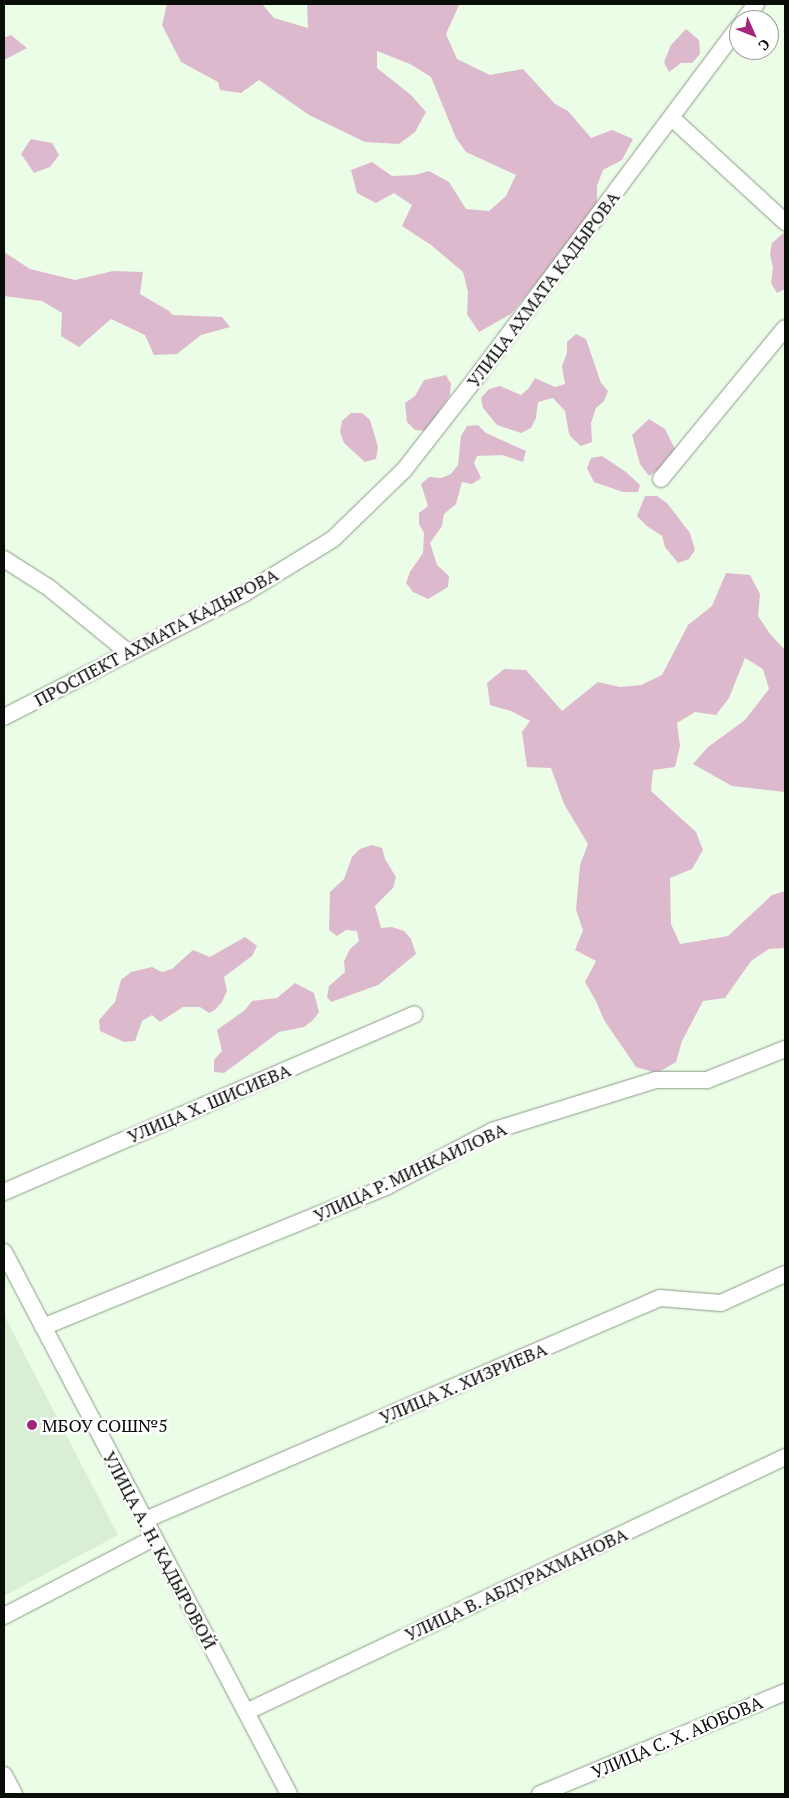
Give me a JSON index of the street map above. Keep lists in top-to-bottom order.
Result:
{
  "streets": {
    "street": [
      "УЛИЦА АХМАТА КАДЫРОВА",
      "ПРОСПЕКТ АХМАТА КАДЫРОВА",
      "УЛИЦА Х. ШИСИЕВА",
      "УЛИЦА Р. МИНКАИЛОВА",
      "УЛИЦА Х. ХИЗРИЕВА",
      "УЛИЦА А. Н. КАДЫРОВОЙ",
      "УЛИЦА В. АБДУРАХМАНОВА",
      "УЛИЦА С. Х. АЮБОВА"
    ]
  },
  "crossings": [
    ["УЛИЦА АХМАТА КАДЫРОВА", "ПРОСПЕКТ АХМАТА КАДЫРОВА"],
    ["УЛИЦА Р. МИНКАИЛОВА", "УЛИЦА А. Н. КАДЫРОВОЙ"],
    ["УЛИЦА Х. ХИЗРИЕВА", "УЛИЦА А. Н. КАДЫРОВОЙ"],
    ["УЛИЦА А. Н. КАДЫРОВОЙ", "УЛИЦА В. АБДУРАХМАНОВА"]
  ],
  "places": ["МБОУ СОШ№5"],
  "north": "bottom right"
}
